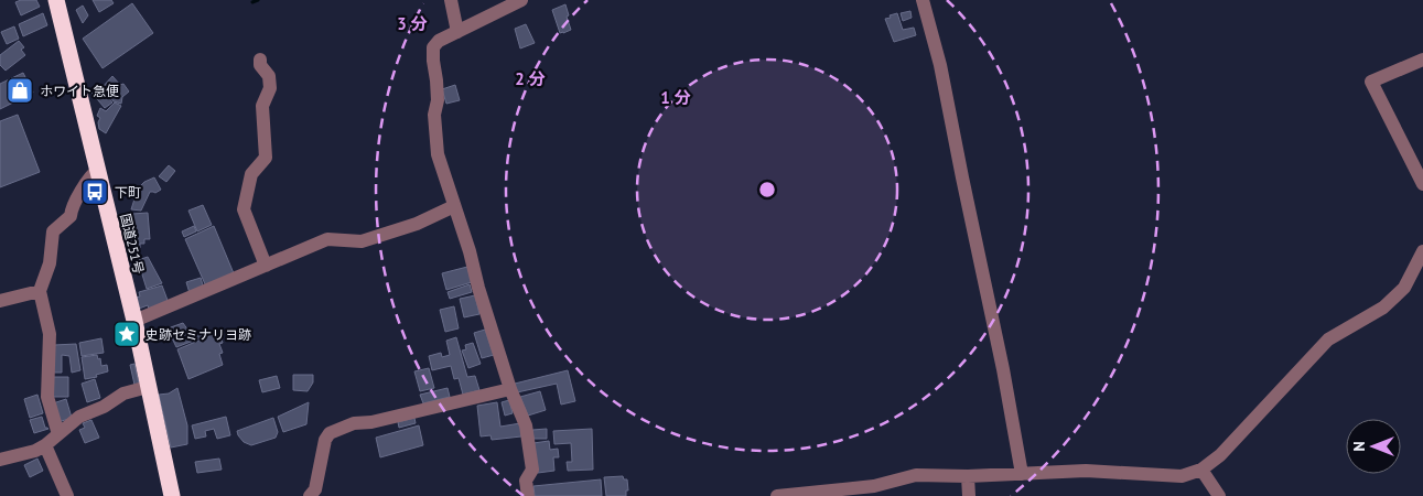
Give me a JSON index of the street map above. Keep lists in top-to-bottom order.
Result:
{
  "streets": {
    "highway": ["国道251号"]
  },
  "places": {
    "shop": ["ホワイト急便"],
    "bus stop": ["下町"],
    "place": ["史跡セミナリヨ跡"]
  },
  "north": "left",
  "rings": ["3 分", "2 分", "1 分"]
}
